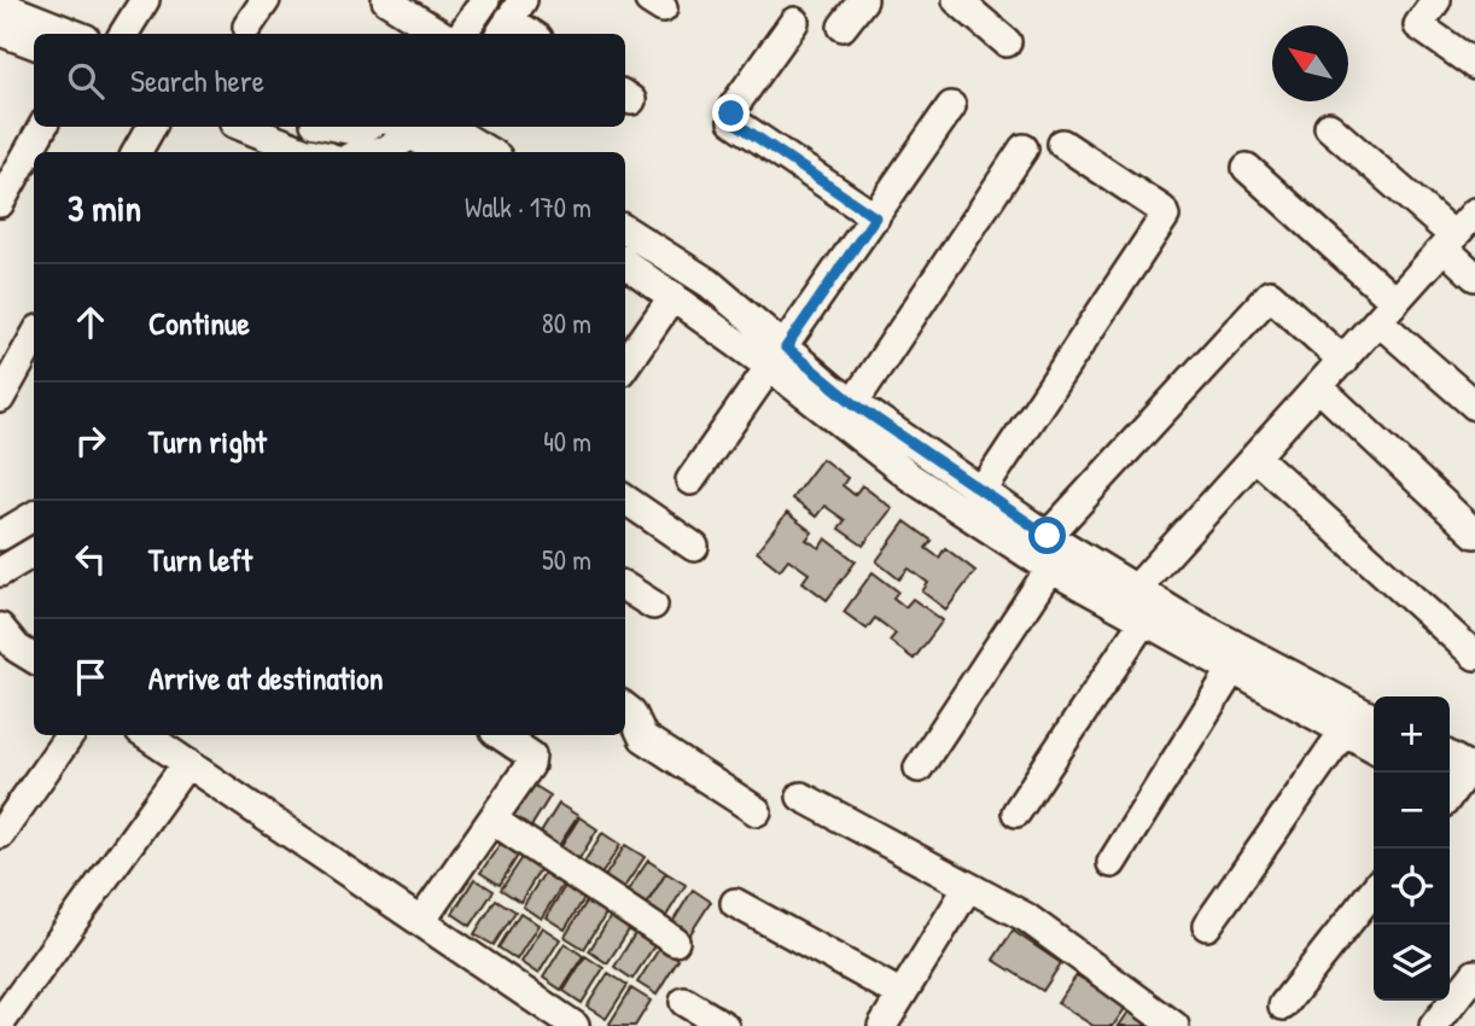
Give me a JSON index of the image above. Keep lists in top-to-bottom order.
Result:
{
  "north": "top left",
  "page": {
    "search": "Search here",
    "heading": ["3 min", "Walk · 170 m"],
    "list": [
      ["Continue", "80 m"],
      ["Turn right", "40 m"],
      ["Turn left", "50 m"],
      "Arrive at destination"
    ],
    "map_buttons": ["+", "−"]
  }
}
